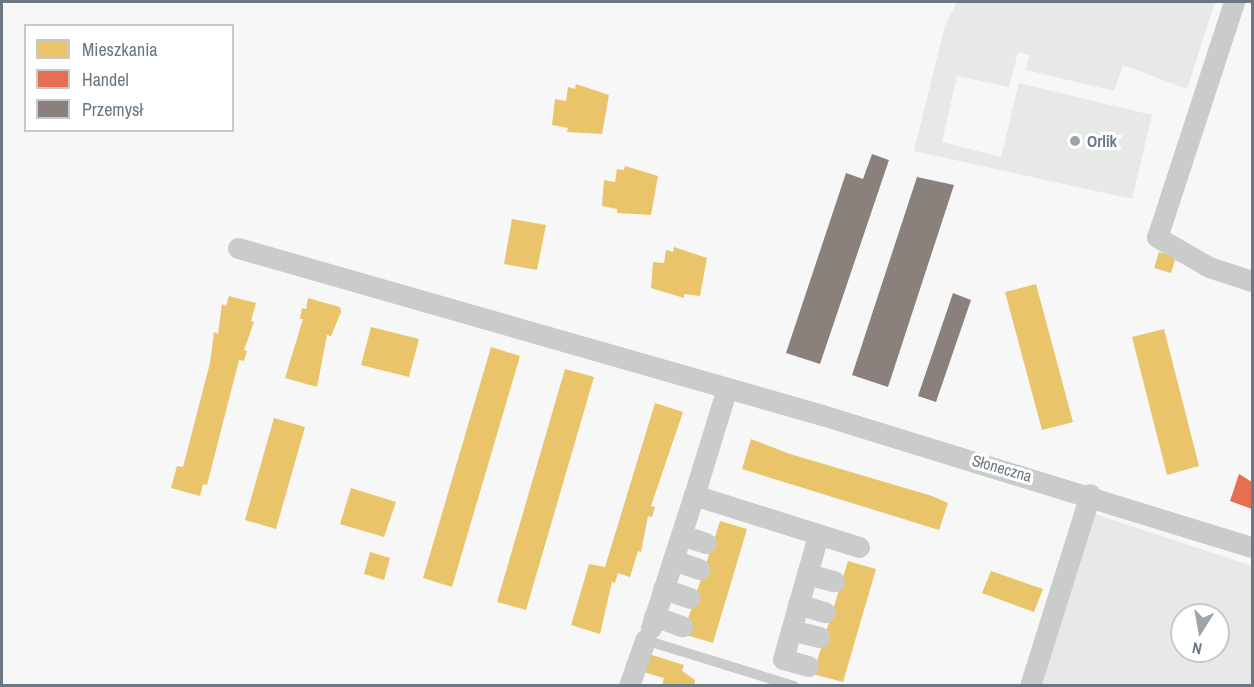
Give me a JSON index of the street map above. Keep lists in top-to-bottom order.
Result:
{
  "streets": {
    "street": ["Słoneczna"]
  },
  "places": ["Orlik"],
  "legend": ["Mieszkania", "Handel", "Przemysł"],
  "north": "bottom"
}
